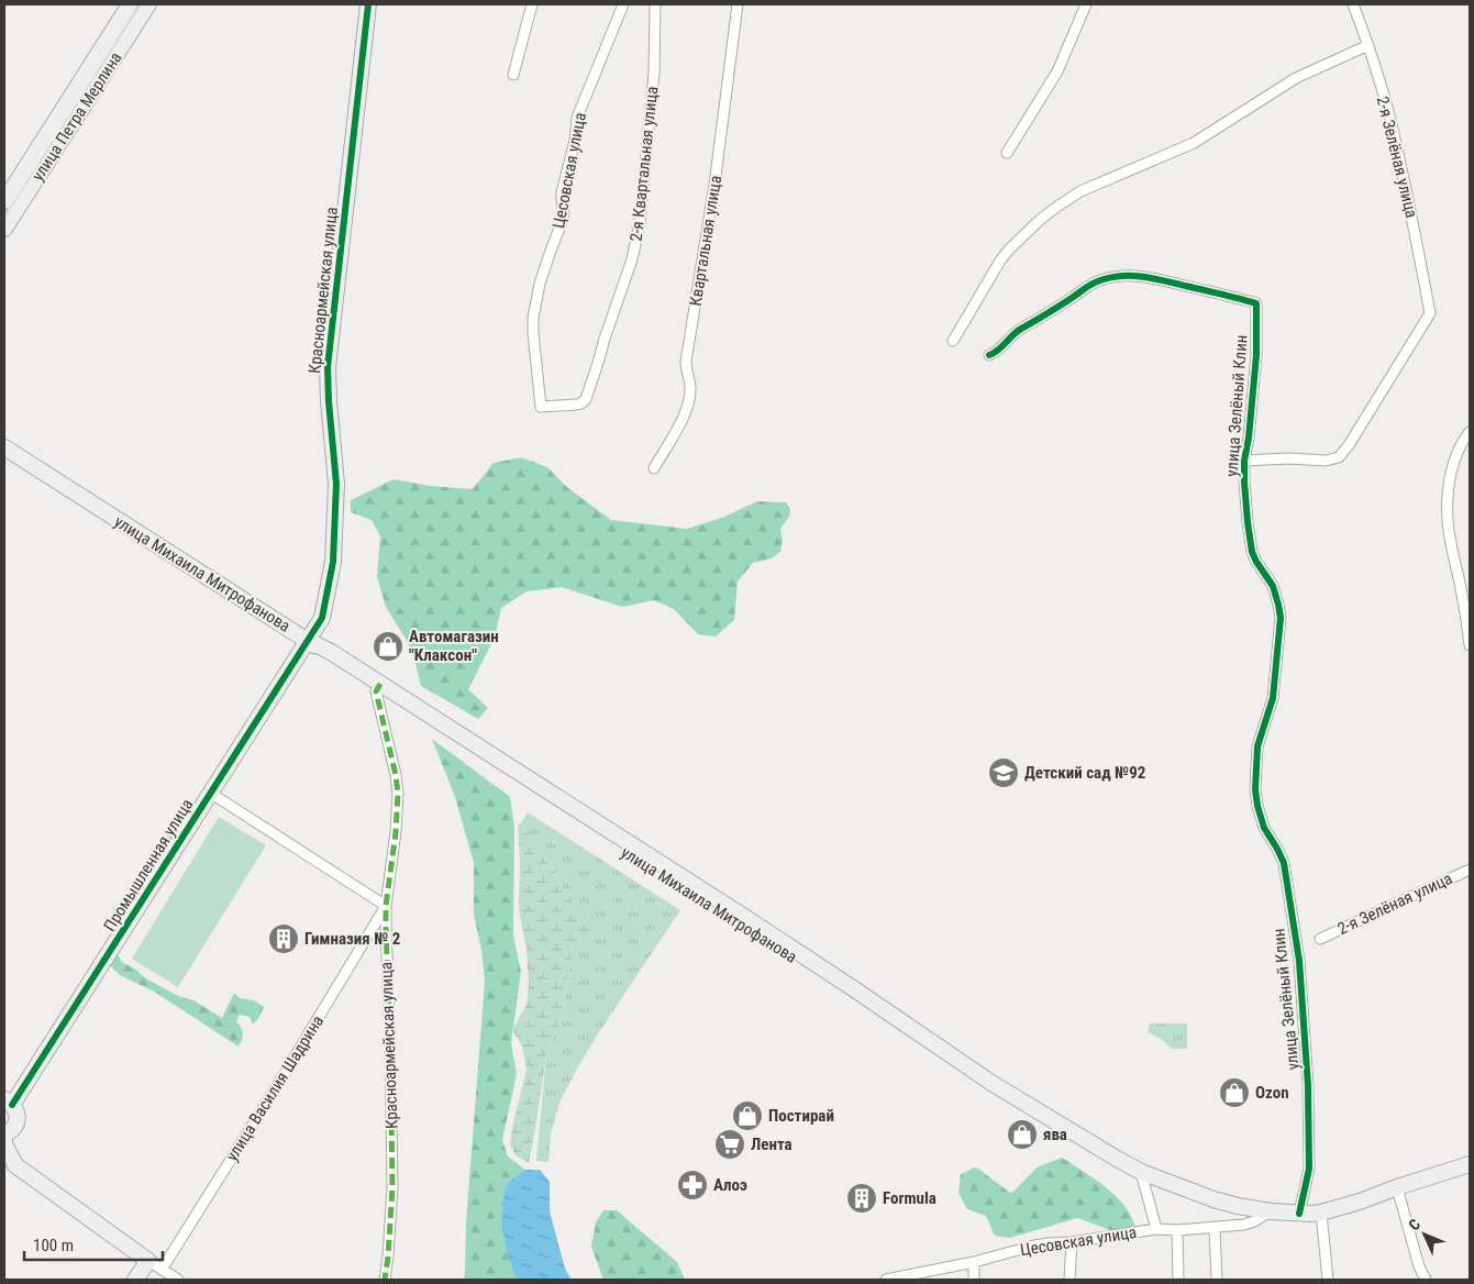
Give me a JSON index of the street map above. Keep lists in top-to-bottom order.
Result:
{
  "streets": {
    "main road": [
      "улица Петра Мерлина",
      "Красноармейская улица",
      "улица Михаила Митрофанова",
      "Промышленная улица"
    ],
    "street": [
      "2-я Зелёная улица",
      "2-я Квартальная улица",
      "Цесовская улица",
      "Квартальная улица",
      "улица Зелёный Клин",
      "улица Василия Шадрина"
    ]
  },
  "crossings": [
    ["2-я Зелёная улица", "улица Зелёный Клин"],
    ["2-я Квартальная улица", "Цесовская улица"],
    ["Цесовская улица", "улица Михаила Митрофанова"],
    ["Красноармейская улица", "улица Михаила Митрофанова"],
    ["Красноармейская улица", "Промышленная улица"],
    ["Красноармейская улица", "улица Василия Шадрина"],
    ["улица Зелёный Клин", "улица Михаила Митрофанова"],
    ["улица Михаила Митрофанова", "Промышленная улица"]
  ],
  "places": {
    "shop": [
      "Автомагазин \"Клаксон\"",
      "Ozon",
      "Постирай",
      "ява"
    ],
    "school or university": ["Детский сад №92"],
    "building": ["Гимназия № 2", "Formula"],
    "supermarket": ["Лента"],
    "pharmacy": ["Алоэ"]
  },
  "scale_bar": "100 m",
  "north": "top left"
}
